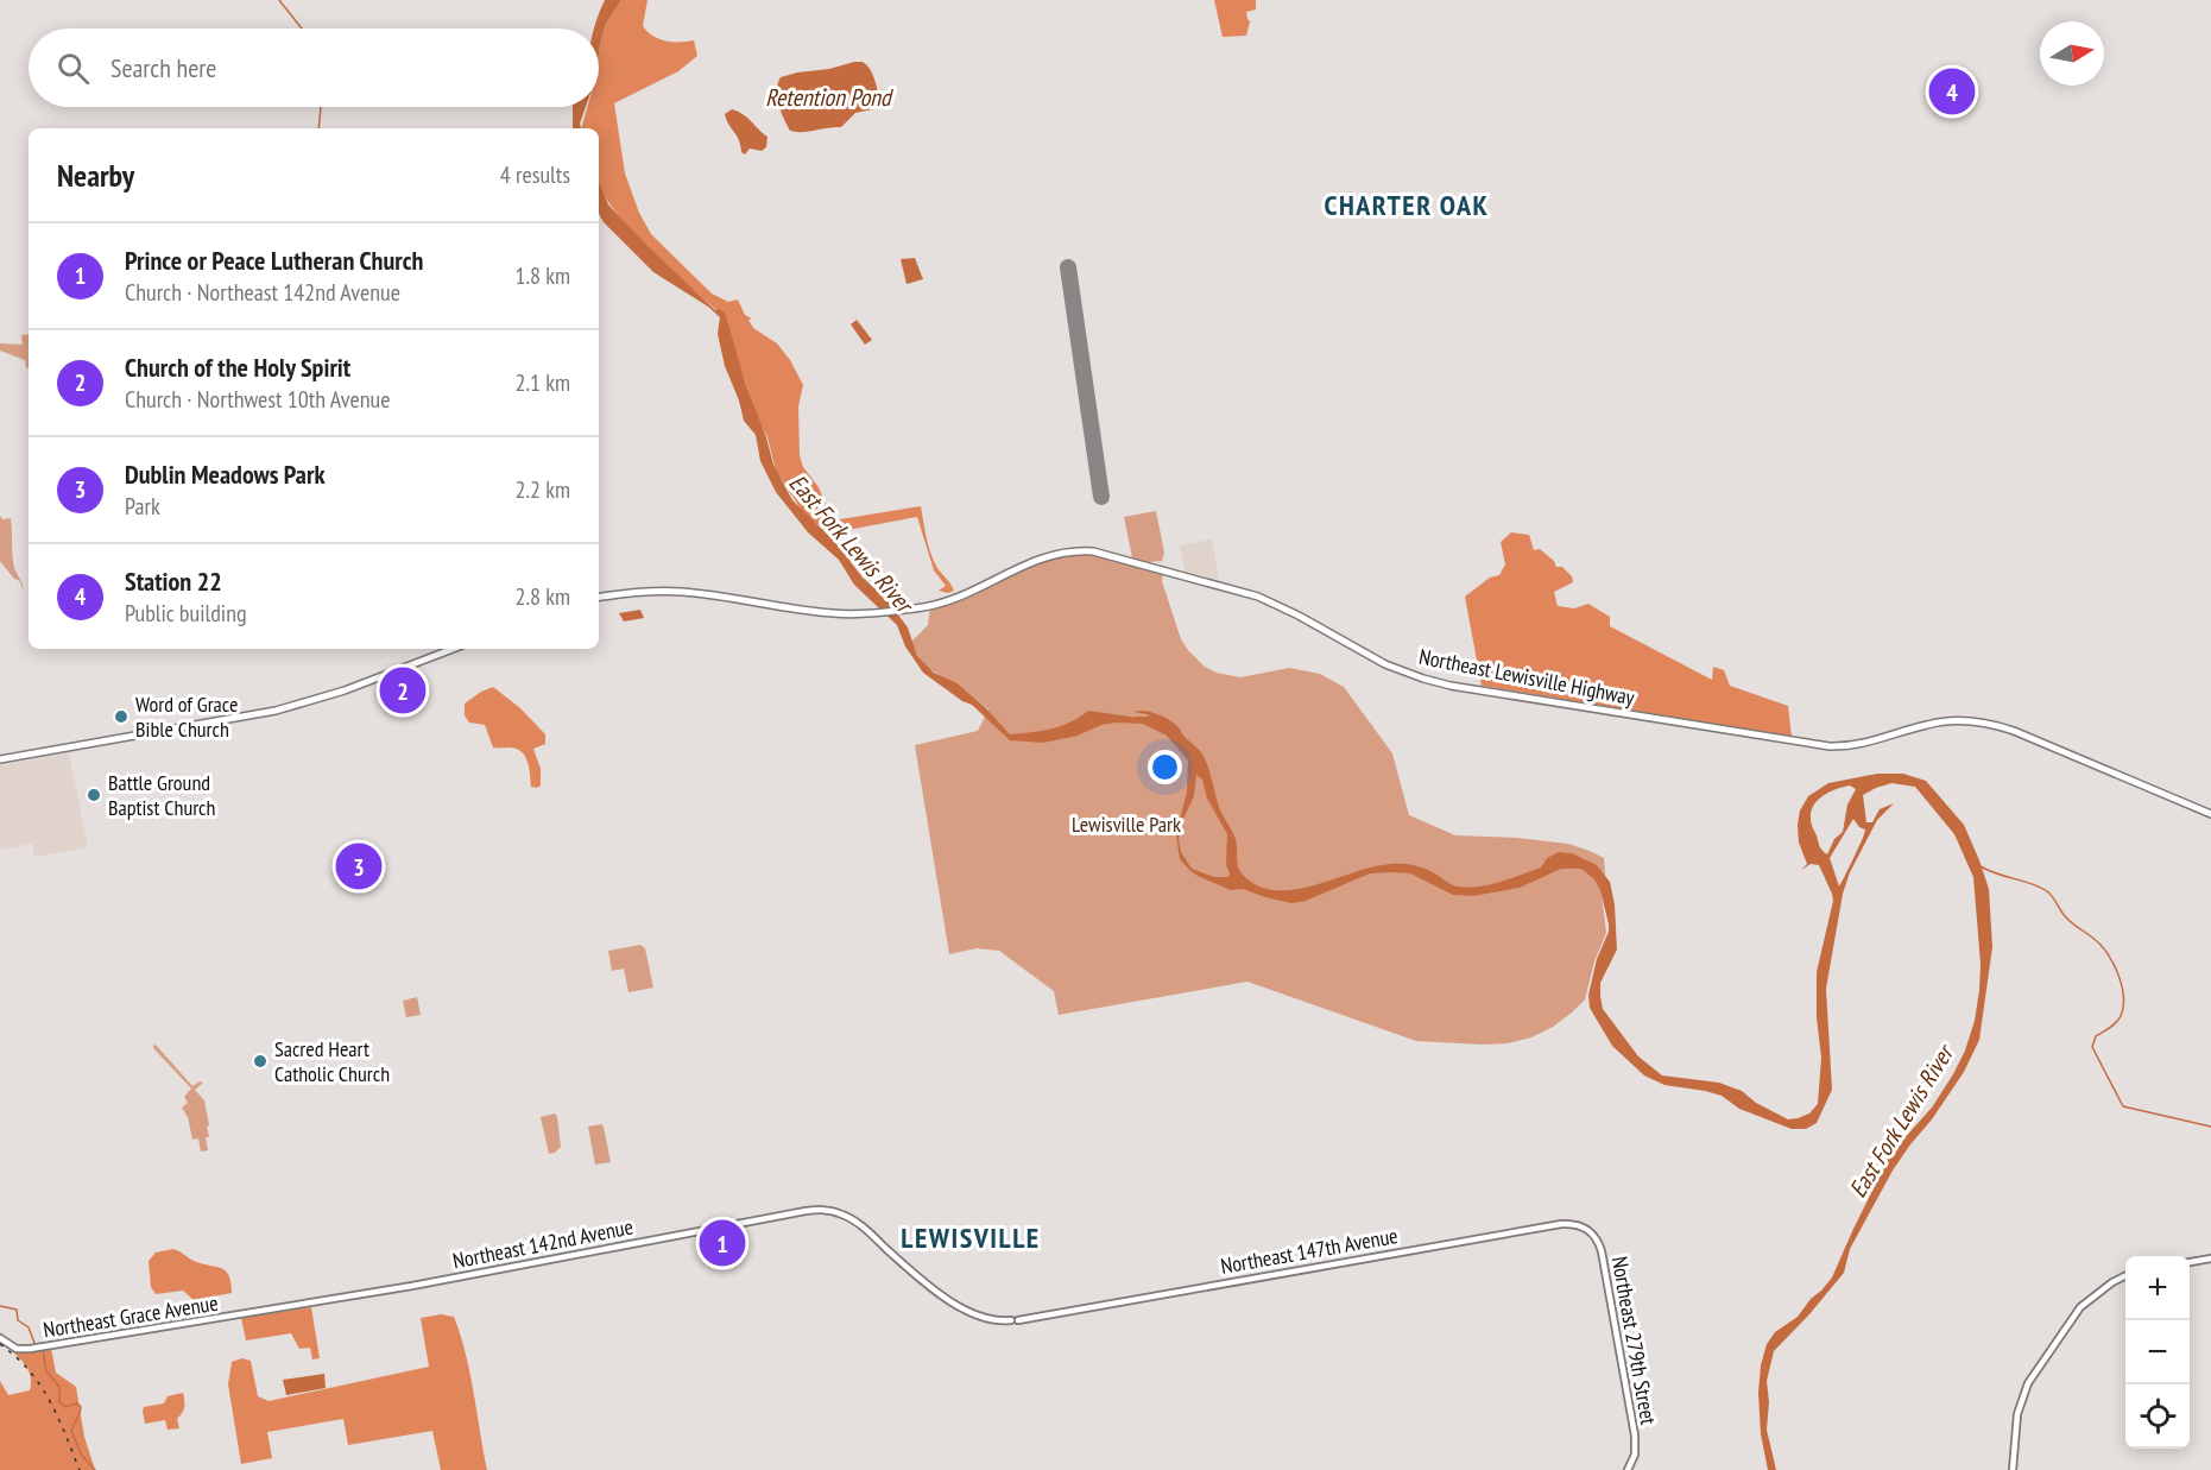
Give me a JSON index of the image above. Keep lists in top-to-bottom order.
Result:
{
  "streets": {
    "main road": [
      "Northeast Lewisville Highway",
      "Northeast 142nd Avenue",
      "Northeast 147th Avenue",
      "Northeast Grace Avenue",
      "Northeast 279th Street"
    ]
  },
  "crossings": [
    ["Northeast 142nd Avenue", "Northeast 147th Avenue"],
    ["Northeast 142nd Avenue", "Northeast Grace Avenue"],
    ["Northeast 147th Avenue", "Northeast 279th Street"]
  ],
  "districts": ["CHARTER OAK", "LEWISVILLE"],
  "water": ["Retention Pond", "East Fork Lewis River"],
  "parks": ["Lewisville Park"],
  "places": ["Word of Grace Bible Church", "Battle Ground Baptist Church", "Sacred Heart Catholic Church"],
  "north": "right",
  "page": {
    "search": "Search here",
    "pins": [
      "4",
      "2",
      "3",
      "1"
    ],
    "heading": ["Nearby", "4 results"],
    "list": [
      {
        "mark": "1",
        "name": "Prince or Peace Lutheran Church",
        "note": "Church · Northeast 142nd Avenue",
        "value": "1.8 km"
      },
      {
        "mark": "2",
        "name": "Church of the Holy Spirit",
        "note": "Church · Northwest 10th Avenue",
        "value": "2.1 km"
      },
      {
        "mark": "3",
        "name": "Dublin Meadows Park",
        "note": "Park",
        "value": "2.2 km"
      },
      {
        "mark": "4",
        "name": "Station 22",
        "note": "Public building",
        "value": "2.8 km"
      }
    ],
    "map_buttons": ["+", "−"]
  }
}
